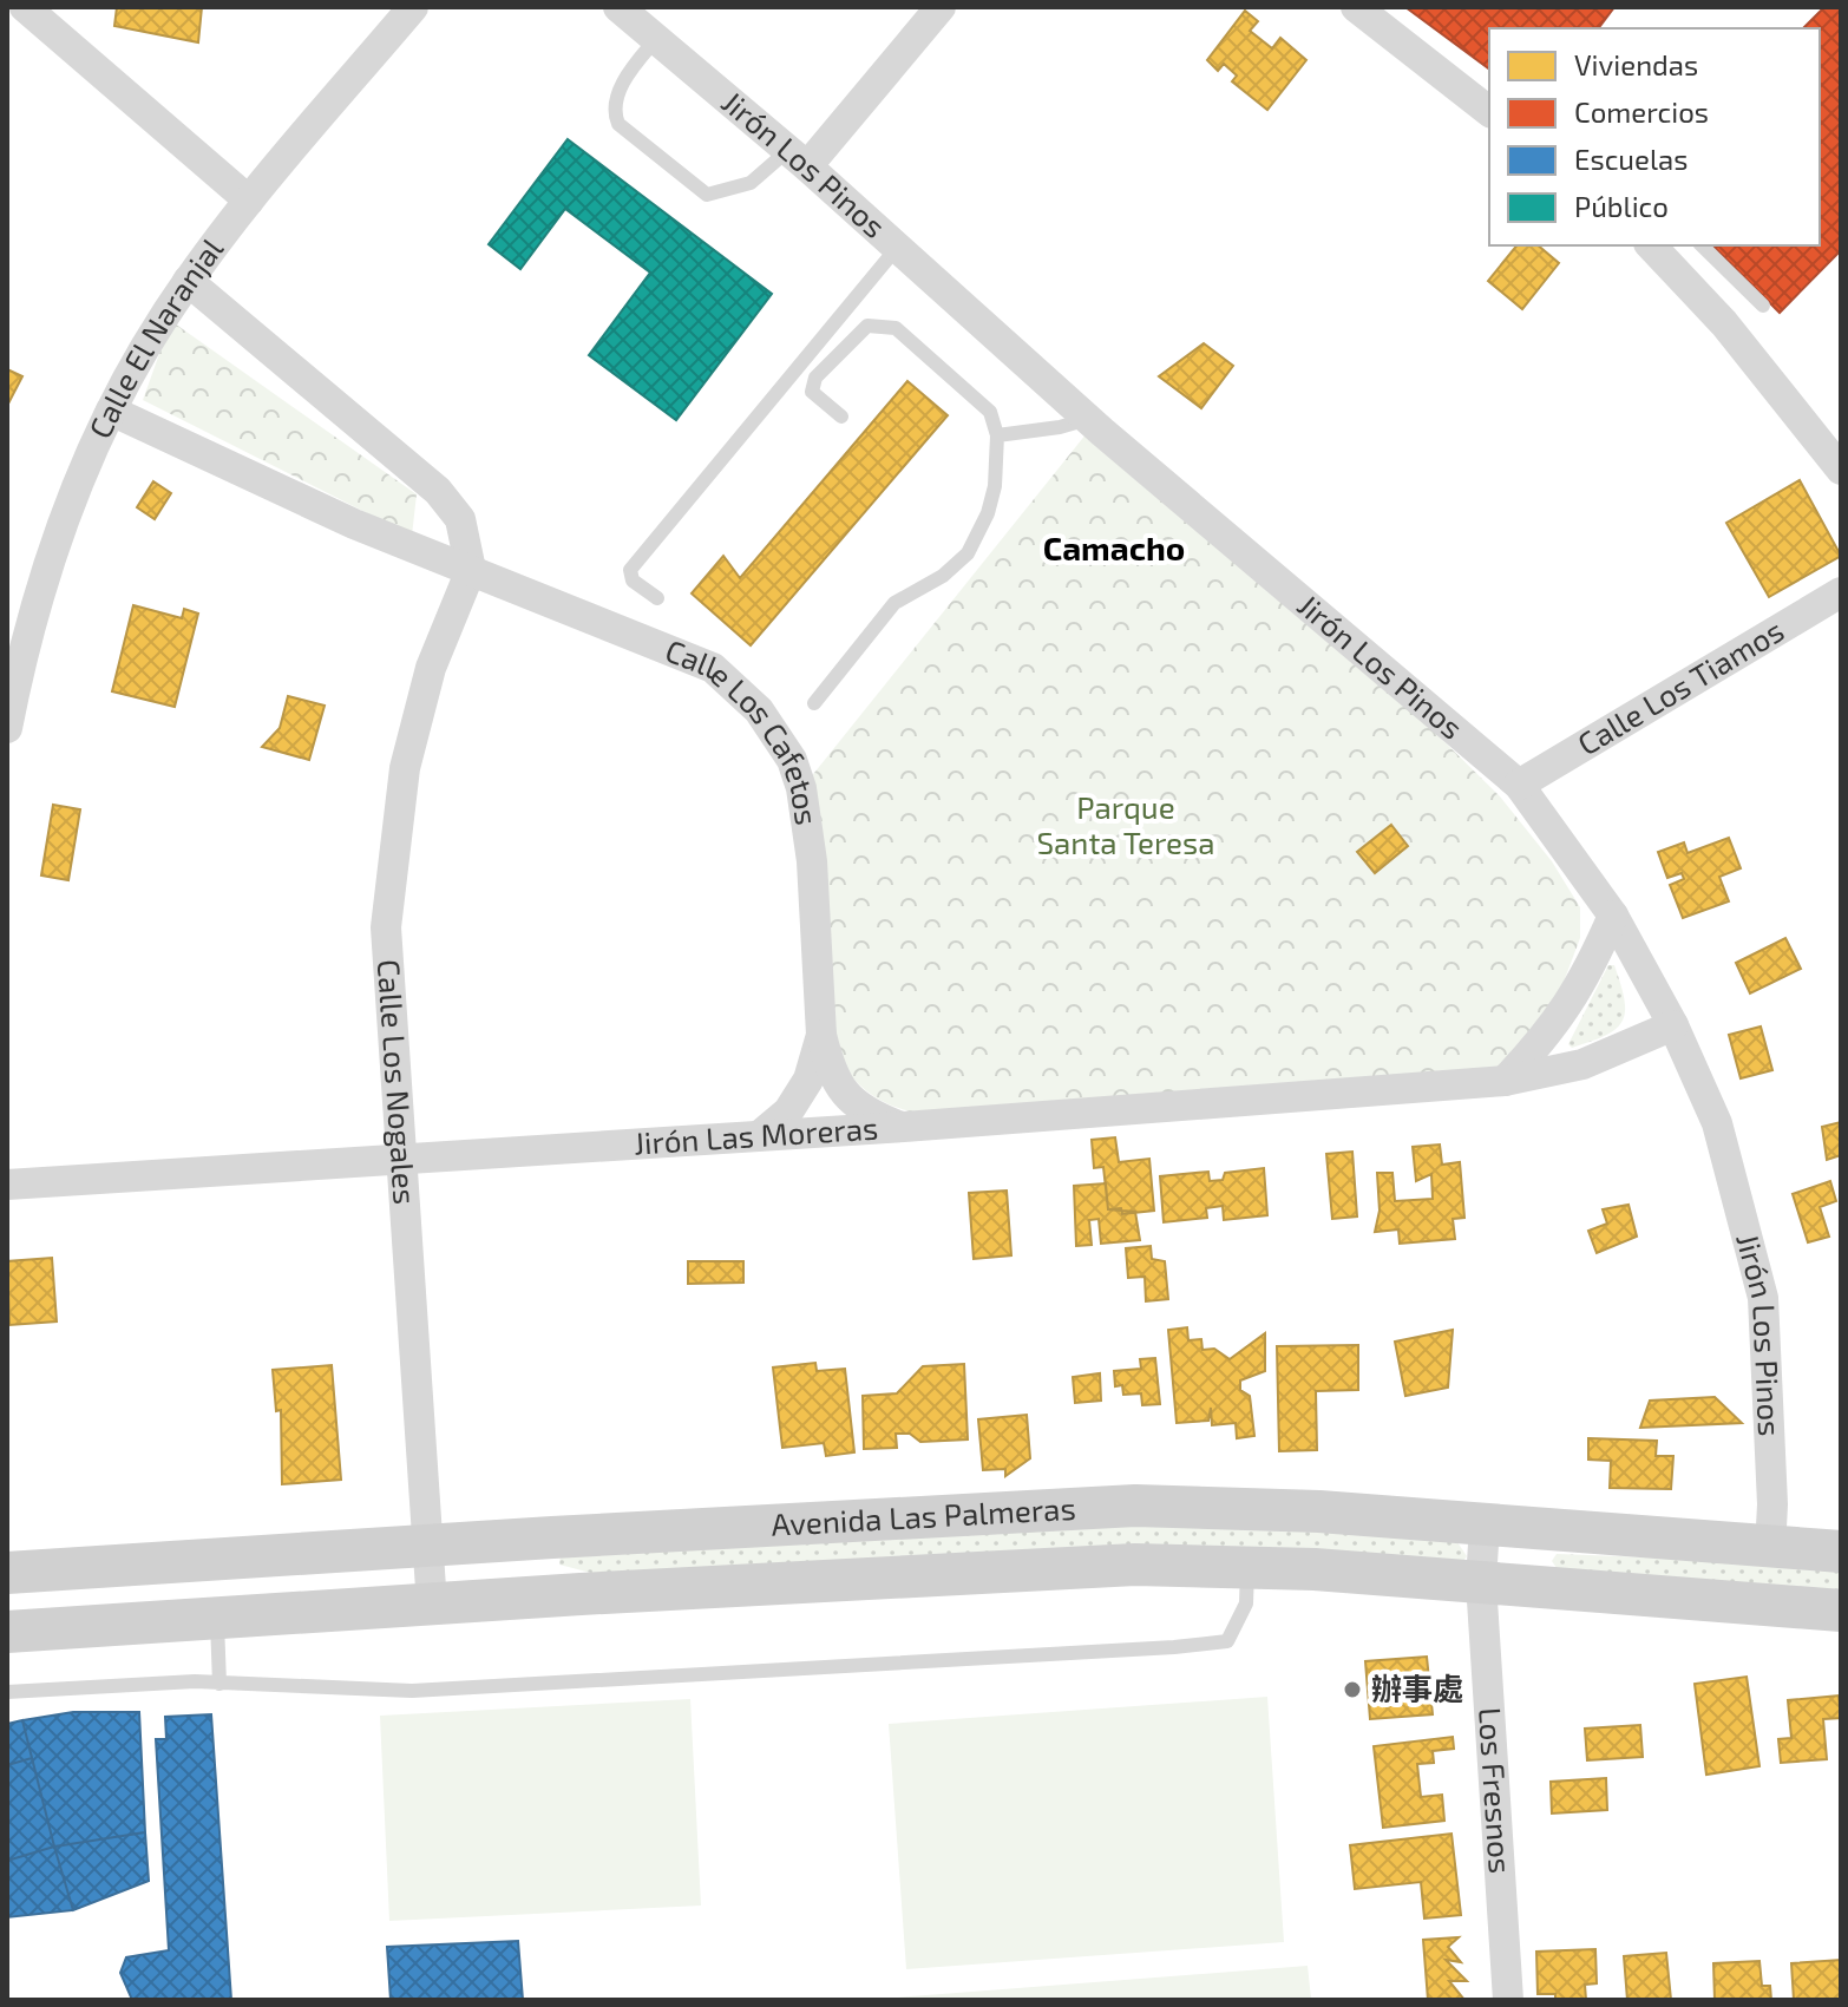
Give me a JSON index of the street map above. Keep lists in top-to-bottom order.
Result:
{
  "streets": {
    "main road": ["Avenida Las Palmeras"],
    "street": [
      "Jirón Los Pinos",
      "Calle El Naranjal",
      "Calle Los Tiamos",
      "Calle Los Cafetos",
      "Calle Los Nogales",
      "Jirón Las Moreras",
      "Los Fresnos"
    ]
  },
  "crossings": [
    ["Jirón Los Pinos", "Calle Los Tiamos"],
    ["Jirón Los Pinos", "Jirón Las Moreras"],
    ["Jirón Los Pinos", "Avenida Las Palmeras"],
    ["Calle El Naranjal", "Calle Los Cafetos"],
    ["Calle Los Cafetos", "Calle Los Nogales"],
    ["Calle Los Cafetos", "Jirón Las Moreras"],
    ["Calle Los Nogales", "Jirón Las Moreras"],
    ["Calle Los Nogales", "Avenida Las Palmeras"],
    ["Avenida Las Palmeras", "Los Fresnos"]
  ],
  "districts": ["Camacho"],
  "parks": ["Parque Santa Teresa"],
  "places": ["辦事處"],
  "legend": [
    "Viviendas",
    "Comercios",
    "Escuelas",
    "Público"
  ]
}
